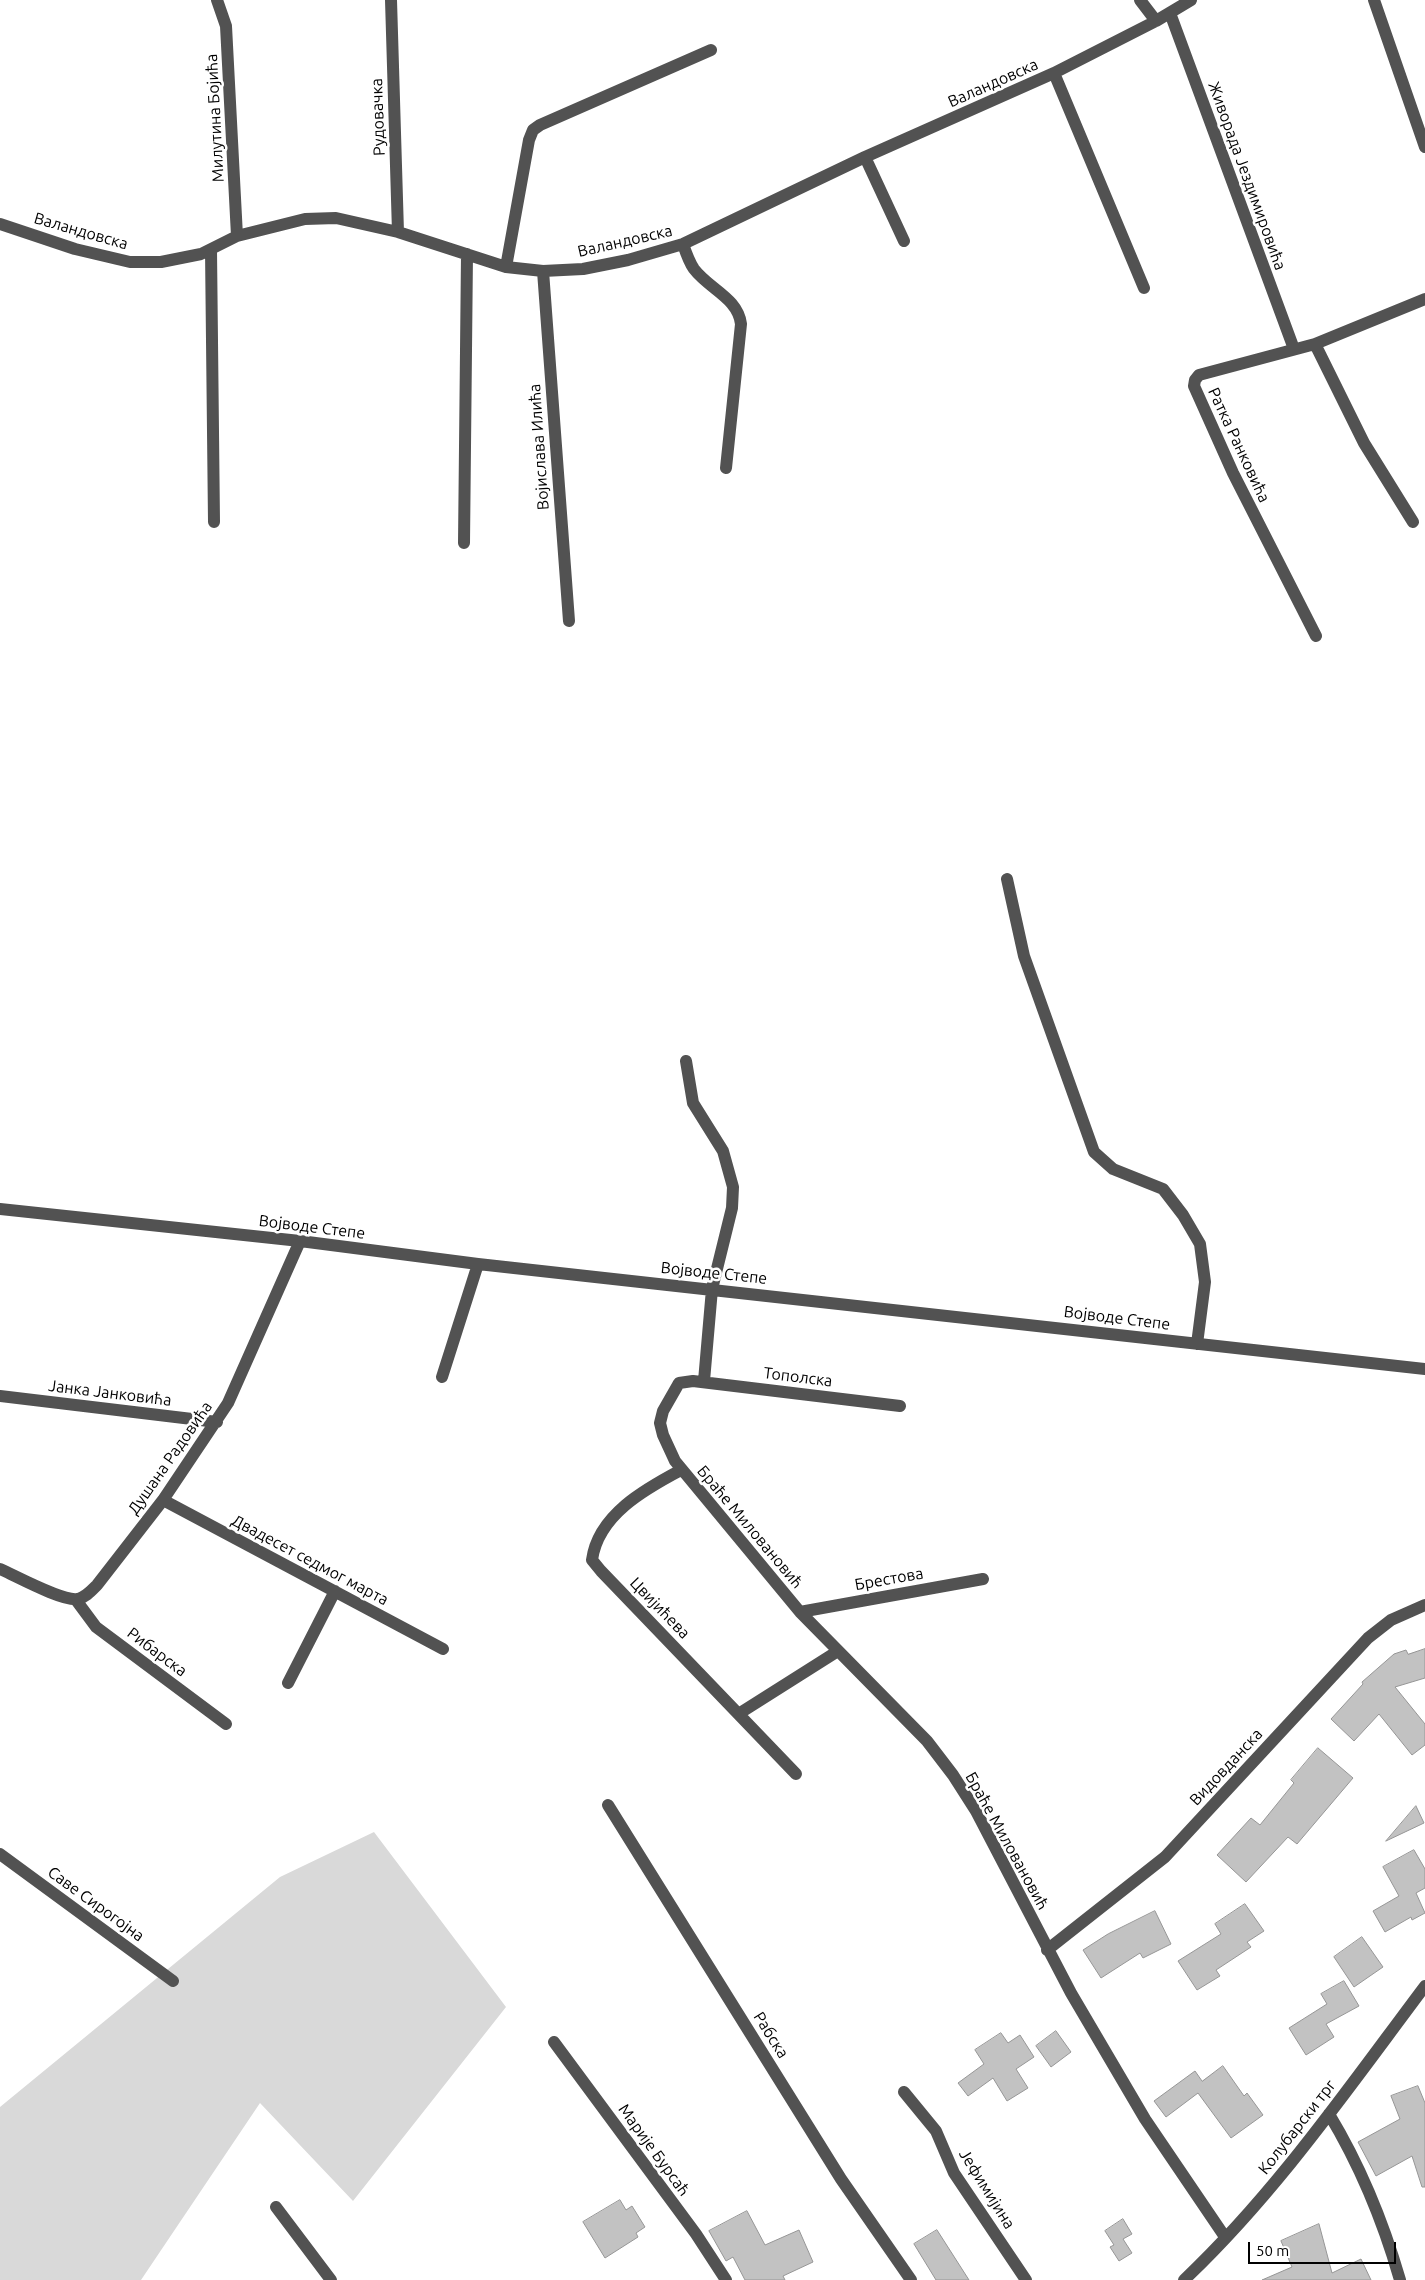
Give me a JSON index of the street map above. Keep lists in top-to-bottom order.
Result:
{
  "streets": {
    "street": [
      "Валандовска",
      "Рудовачка",
      "Милутина Бојића",
      "Живорада Јездимировића",
      "Ратка Ранковића",
      "Војислава Илића",
      "Војводе Степе",
      "Тополска",
      "Јанка Јанковића",
      "Душана Радовића",
      "Браће Миловановић",
      "Двадесет седмог марта",
      "Брестова",
      "Цвијићева",
      "Рибарска",
      "Видовданска",
      "Саве Сирогојна",
      "Рабска",
      "Колубарски трг",
      "Марије Бурсаћ",
      "Јефимијина"
    ]
  },
  "crossings": [
    ["Валандовска", "Рудовачка"],
    ["Валандовска", "Милутина Бојића"],
    ["Валандовска", "Живорада Јездимировића"],
    ["Валандовска", "Војислава Илића"],
    ["Живорада Јездимировића", "Ратка Ранковића"],
    ["Војводе Степе", "Душана Радовића"],
    ["Тополска", "Браће Миловановић"],
    ["Јанка Јанковића", "Душана Радовића"],
    ["Душана Радовића", "Двадесет седмог марта"],
    ["Душана Радовића", "Рибарска"],
    ["Браће Миловановић", "Брестова"],
    ["Браће Миловановић", "Цвијићева"],
    ["Браће Миловановић", "Видовданска"],
    ["Браће Миловановић", "Колубарски трг"]
  ],
  "scale_bar": "50 m"
}
